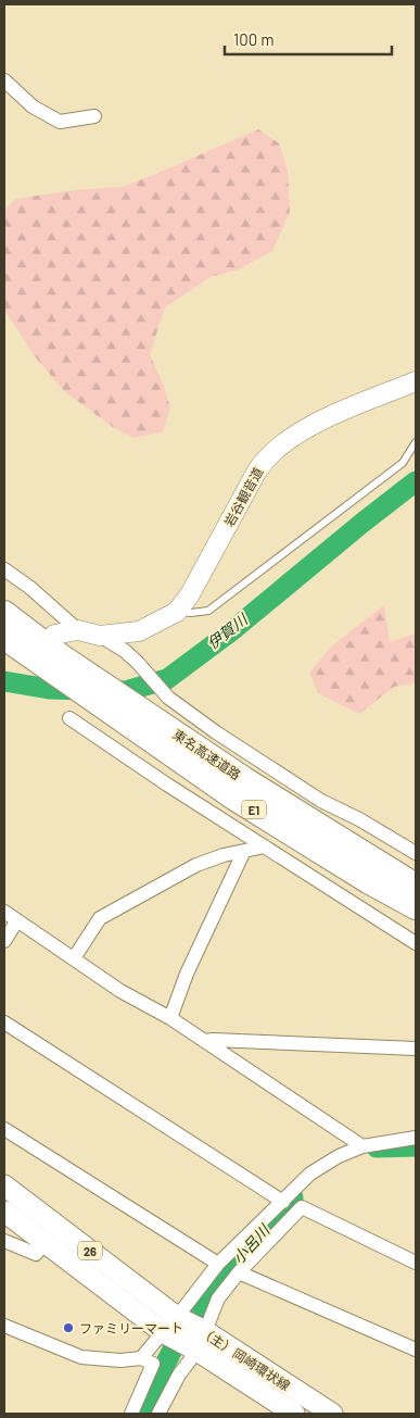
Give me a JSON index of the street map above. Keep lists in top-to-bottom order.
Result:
{
  "streets": {
    "highway": ["東名高速道路", "E1"],
    "main road": ["26", "（主）岡崎環状線"],
    "street": ["岩谷観音道"]
  },
  "water": ["伊賀川", "小呂川"],
  "places": ["ファミリーマート"],
  "scale_bar": "100 m"
}
